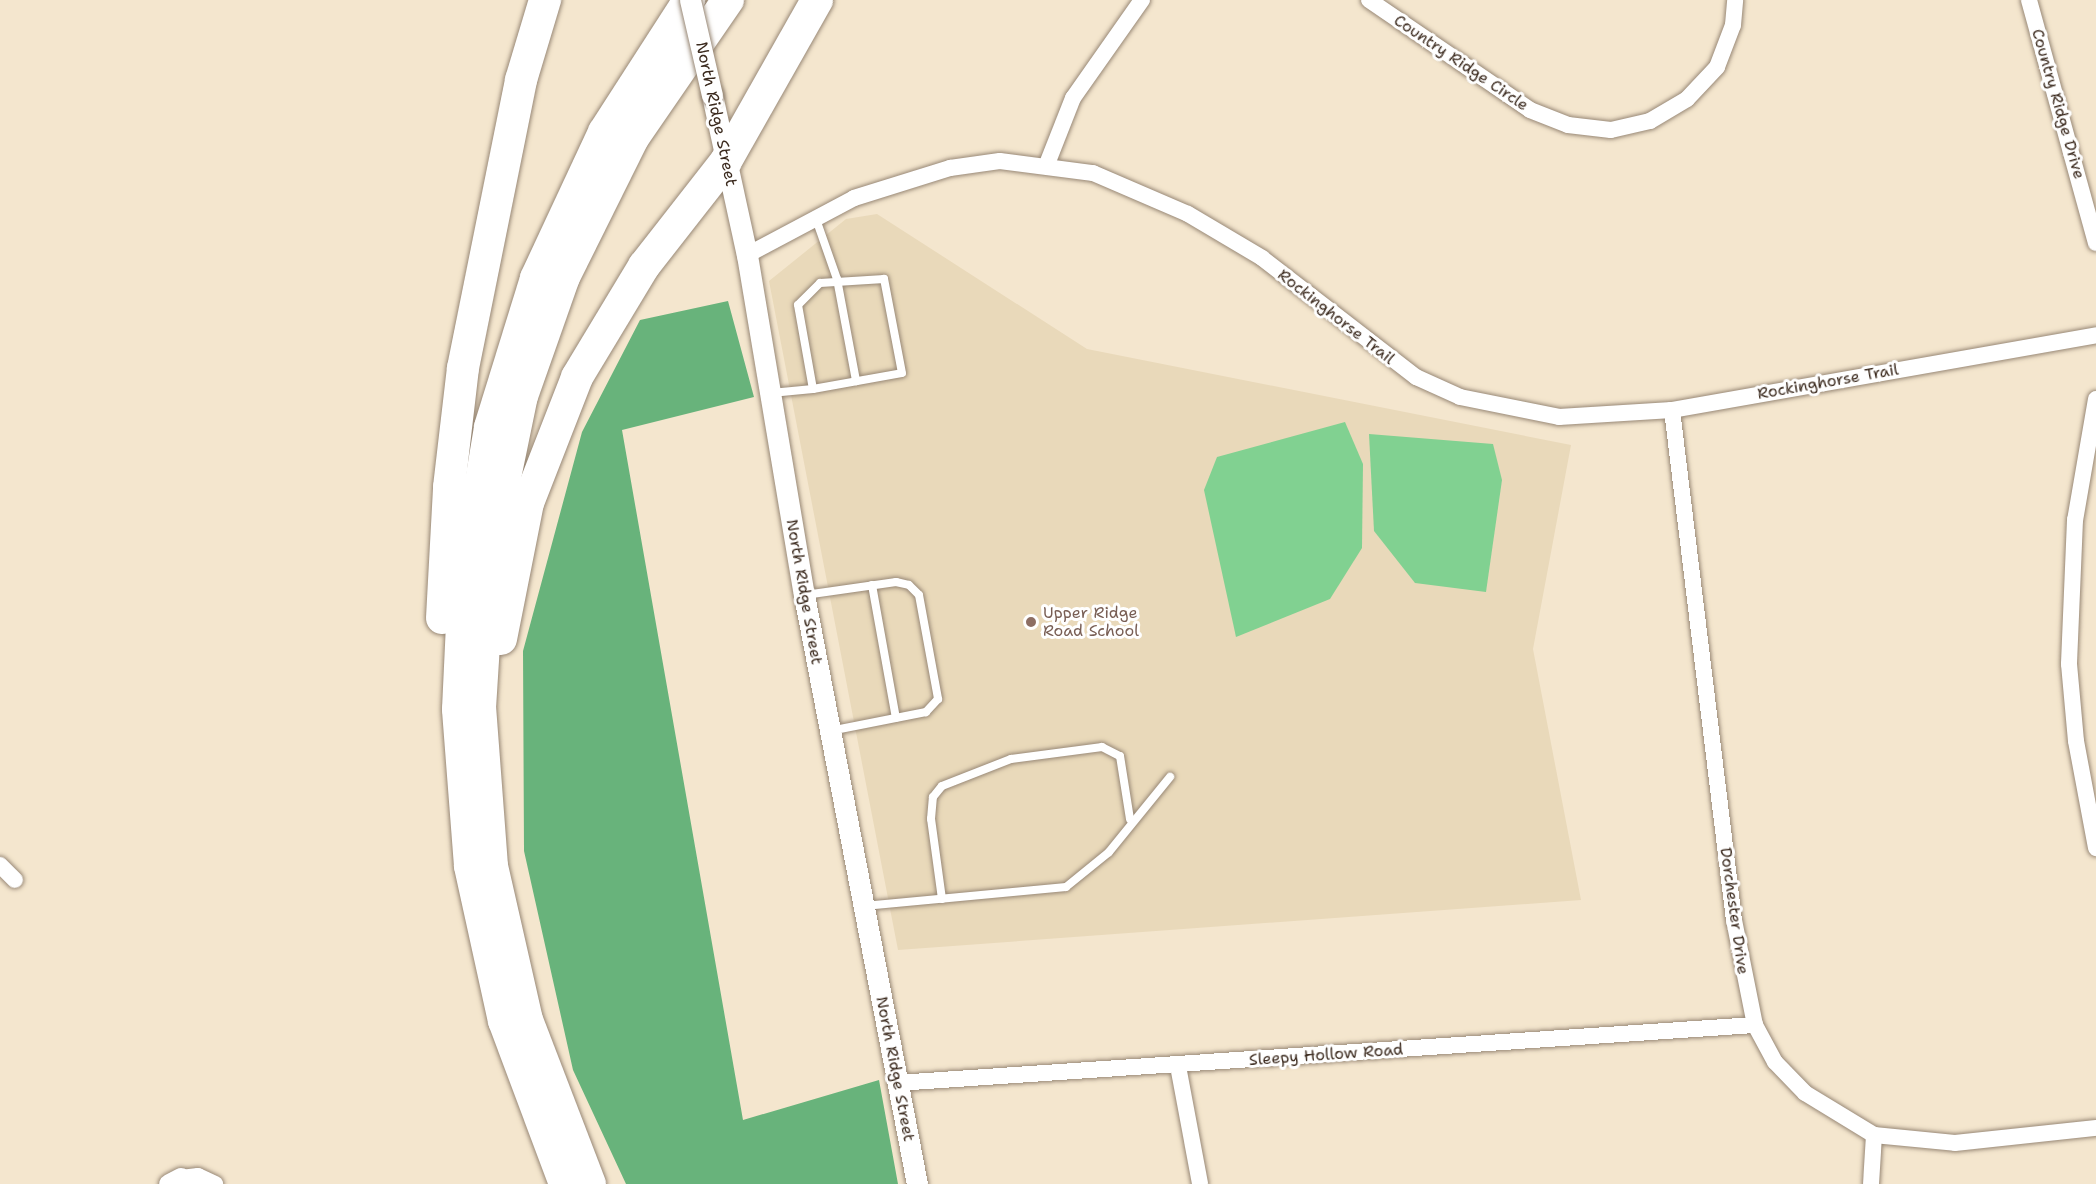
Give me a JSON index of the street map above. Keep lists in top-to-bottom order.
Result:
{
  "streets": {
    "street": [
      "Country Ridge Circle",
      "Country Ridge Drive",
      "North Ridge Street",
      "Rockinghorse Trail",
      "Dorchester Drive",
      "Sleepy Hollow Road"
    ]
  },
  "crossings": [
    ["North Ridge Street", "Rockinghorse Trail"],
    ["North Ridge Street", "Sleepy Hollow Road"],
    ["Rockinghorse Trail", "Dorchester Drive"],
    ["Dorchester Drive", "Sleepy Hollow Road"]
  ],
  "places": ["Upper Ridge Road School"]
}
